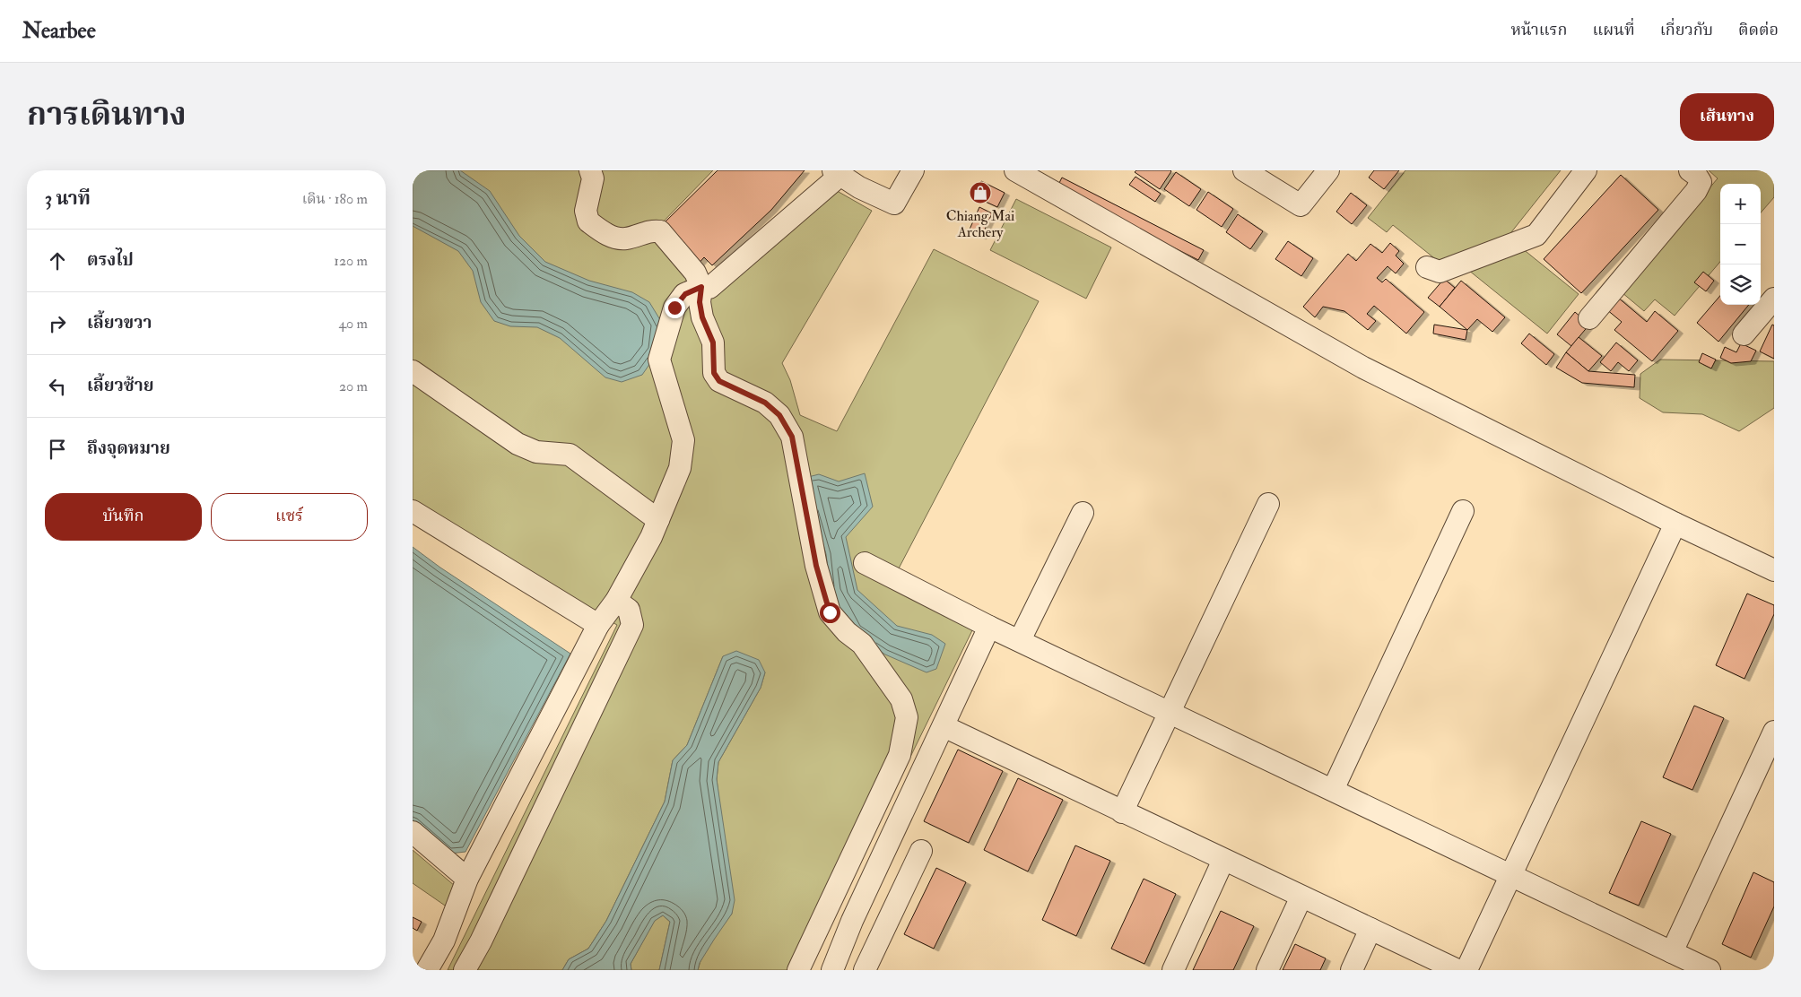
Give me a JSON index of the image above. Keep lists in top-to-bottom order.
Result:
{
  "places": {
    "shop": ["Chiang Mai Archery"]
  },
  "page": {
    "header": "Nearbee",
    "nav": [
      "หน้าแรก",
      "แผนที่",
      "เกี่ยวกับ",
      "ติดต่อ"
    ],
    "title": "การเดินทาง",
    "buttons": [
      "เส้นทาง",
      ["บันทึก", "แชร์"]
    ],
    "heading": ["3 นาที", "เดิน · 180 m"],
    "map_buttons": ["+", "−"],
    "list": [
      ["ตรงไป", "120 m"],
      ["เลี้ยวขวา", "40 m"],
      ["เลี้ยวซ้าย", "20 m"],
      "ถึงจุดหมาย"
    ]
  }
}
